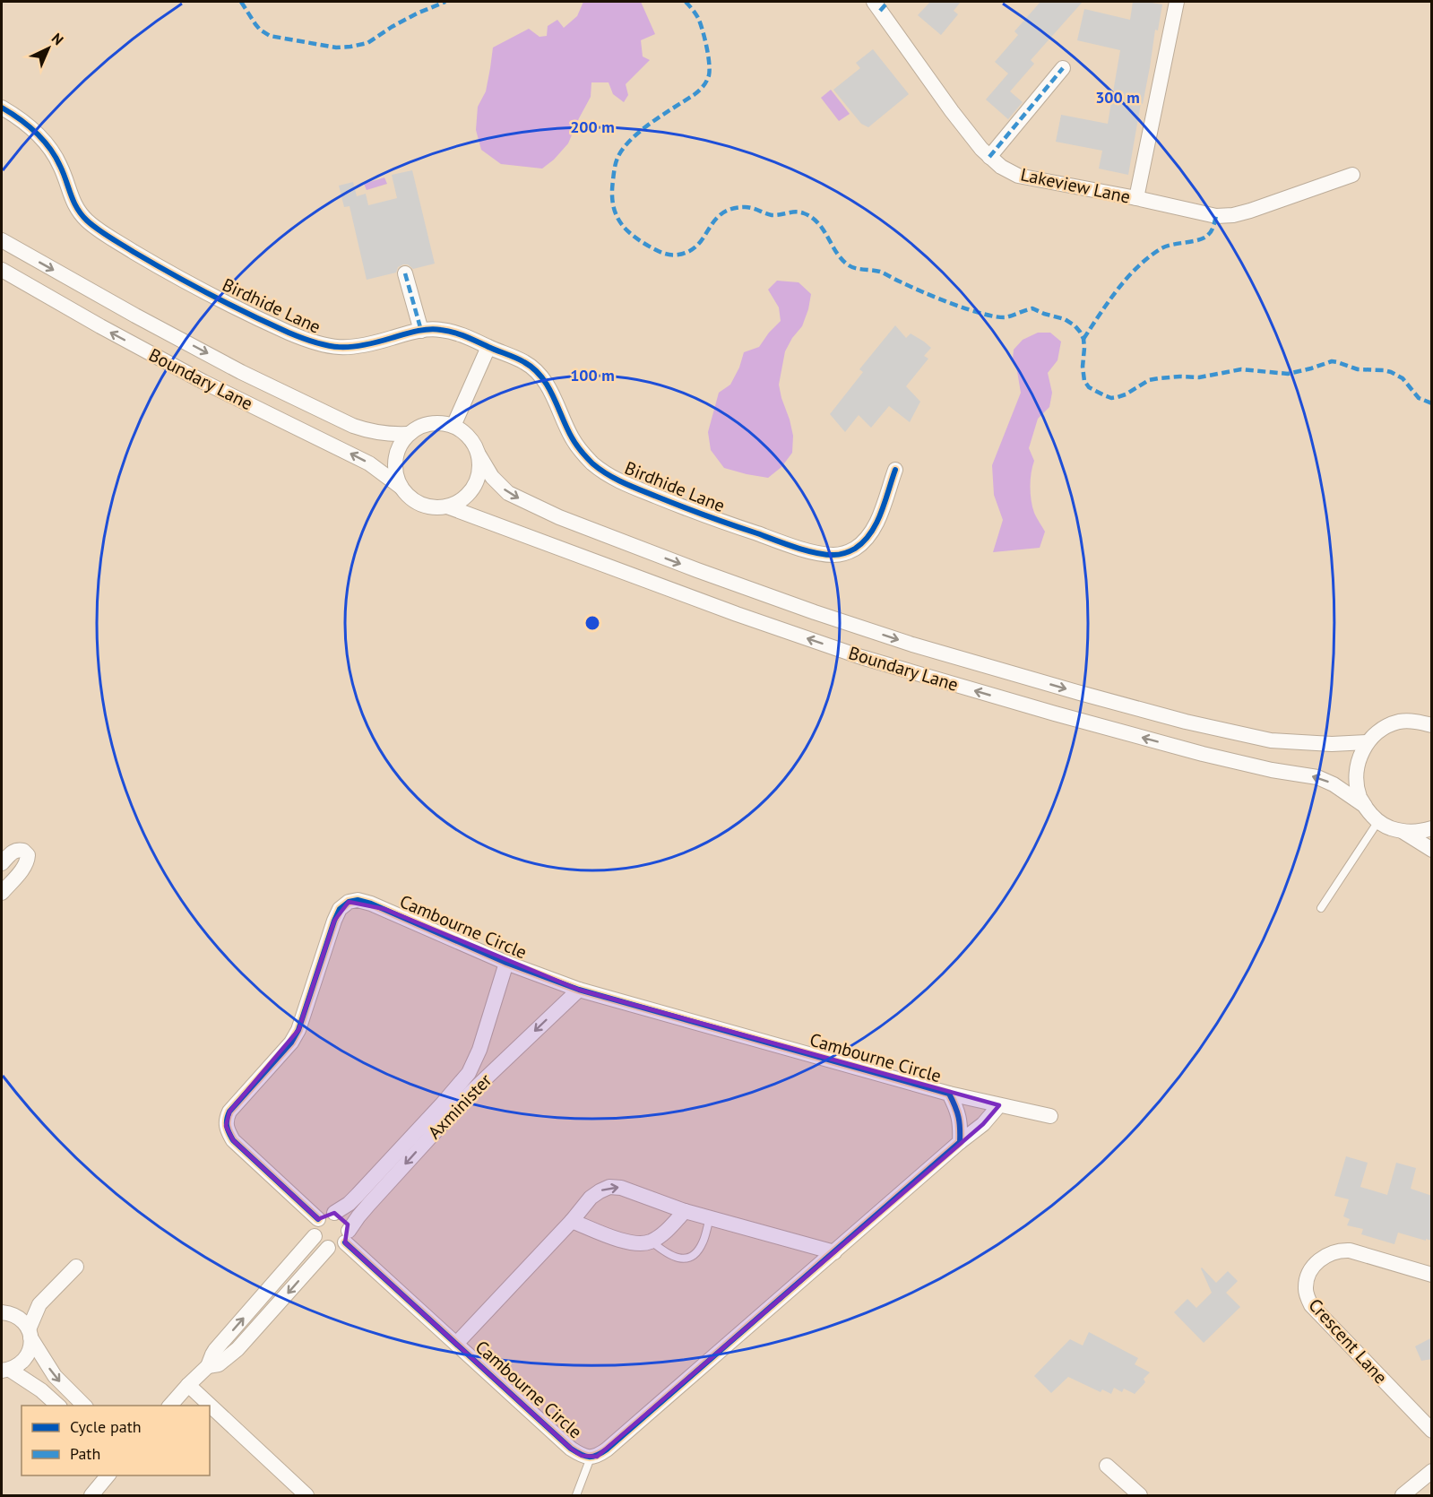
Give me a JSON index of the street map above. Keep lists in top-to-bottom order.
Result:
{
  "streets": {
    "street": [
      "Lakeview Lane",
      "Birdhide Lane",
      "Boundary Lane",
      "Cambourne Circle",
      "Axminister",
      "Crescent Lane"
    ]
  },
  "crossings": [
    ["Cambourne Circle", "Axminister"]
  ],
  "legend": ["Cycle path", "Path"],
  "north": "top right",
  "rings": ["300 m", "200 m", "100 m"]
}
